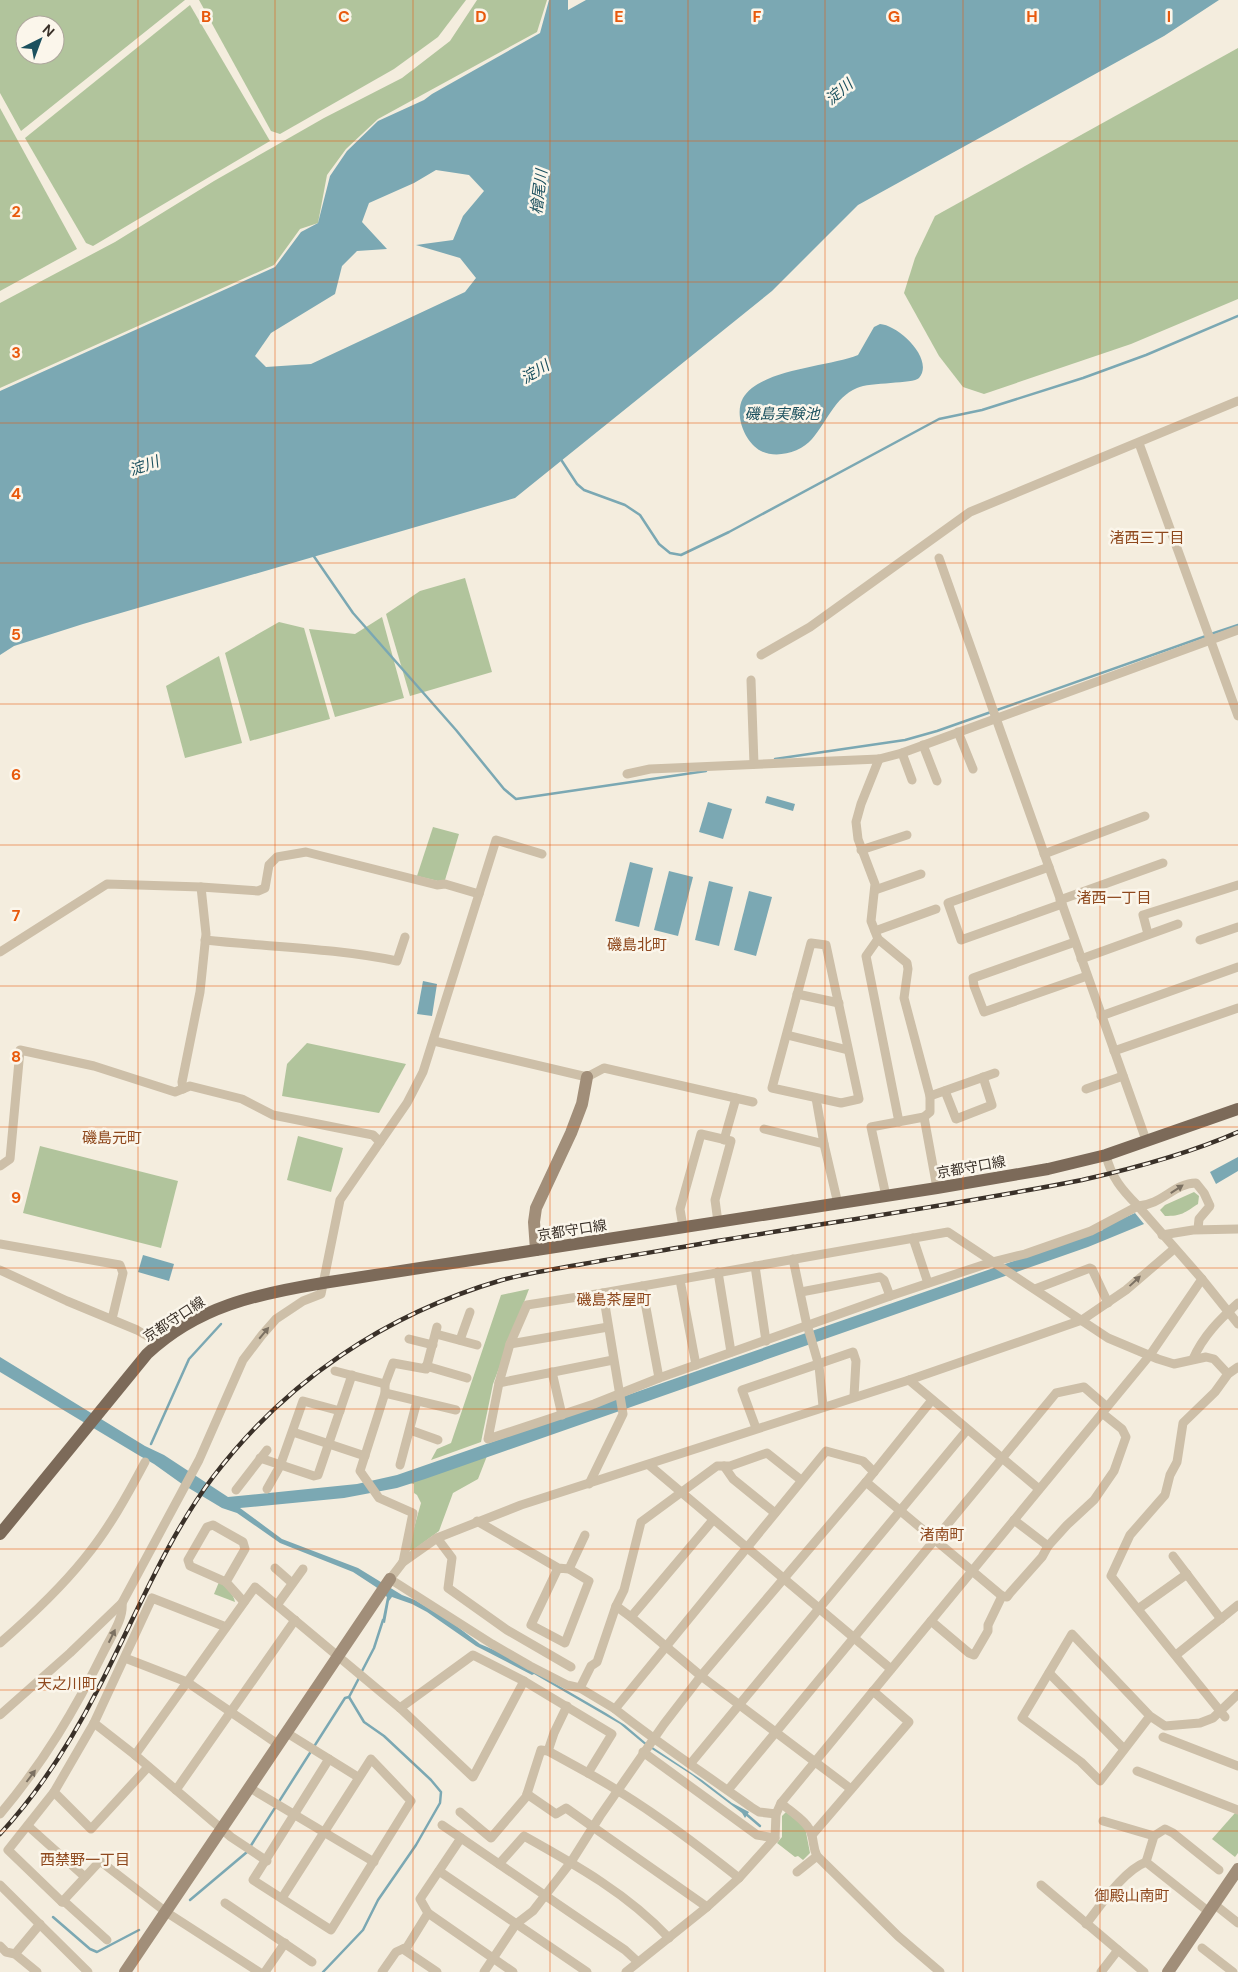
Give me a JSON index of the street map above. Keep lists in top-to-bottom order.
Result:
{
  "streets": {
    "main road": ["京都守口線"]
  },
  "districts": [
    "渚西三丁目",
    "渚西一丁目",
    "磯島北町",
    "磯島元町",
    "磯島茶屋町",
    "渚南町",
    "天之川町",
    "西禁野一丁目",
    "御殿山南町"
  ],
  "water": ["淀川", "檜尾川", "磯島実験池"],
  "north": "top right",
  "grid": {
    "columns": [
      "B",
      "C",
      "D",
      "E",
      "F",
      "G",
      "H",
      "I"
    ],
    "rows": [
      "2",
      "3",
      "4",
      "5",
      "6",
      "7",
      "8",
      "9"
    ]
  }
}
